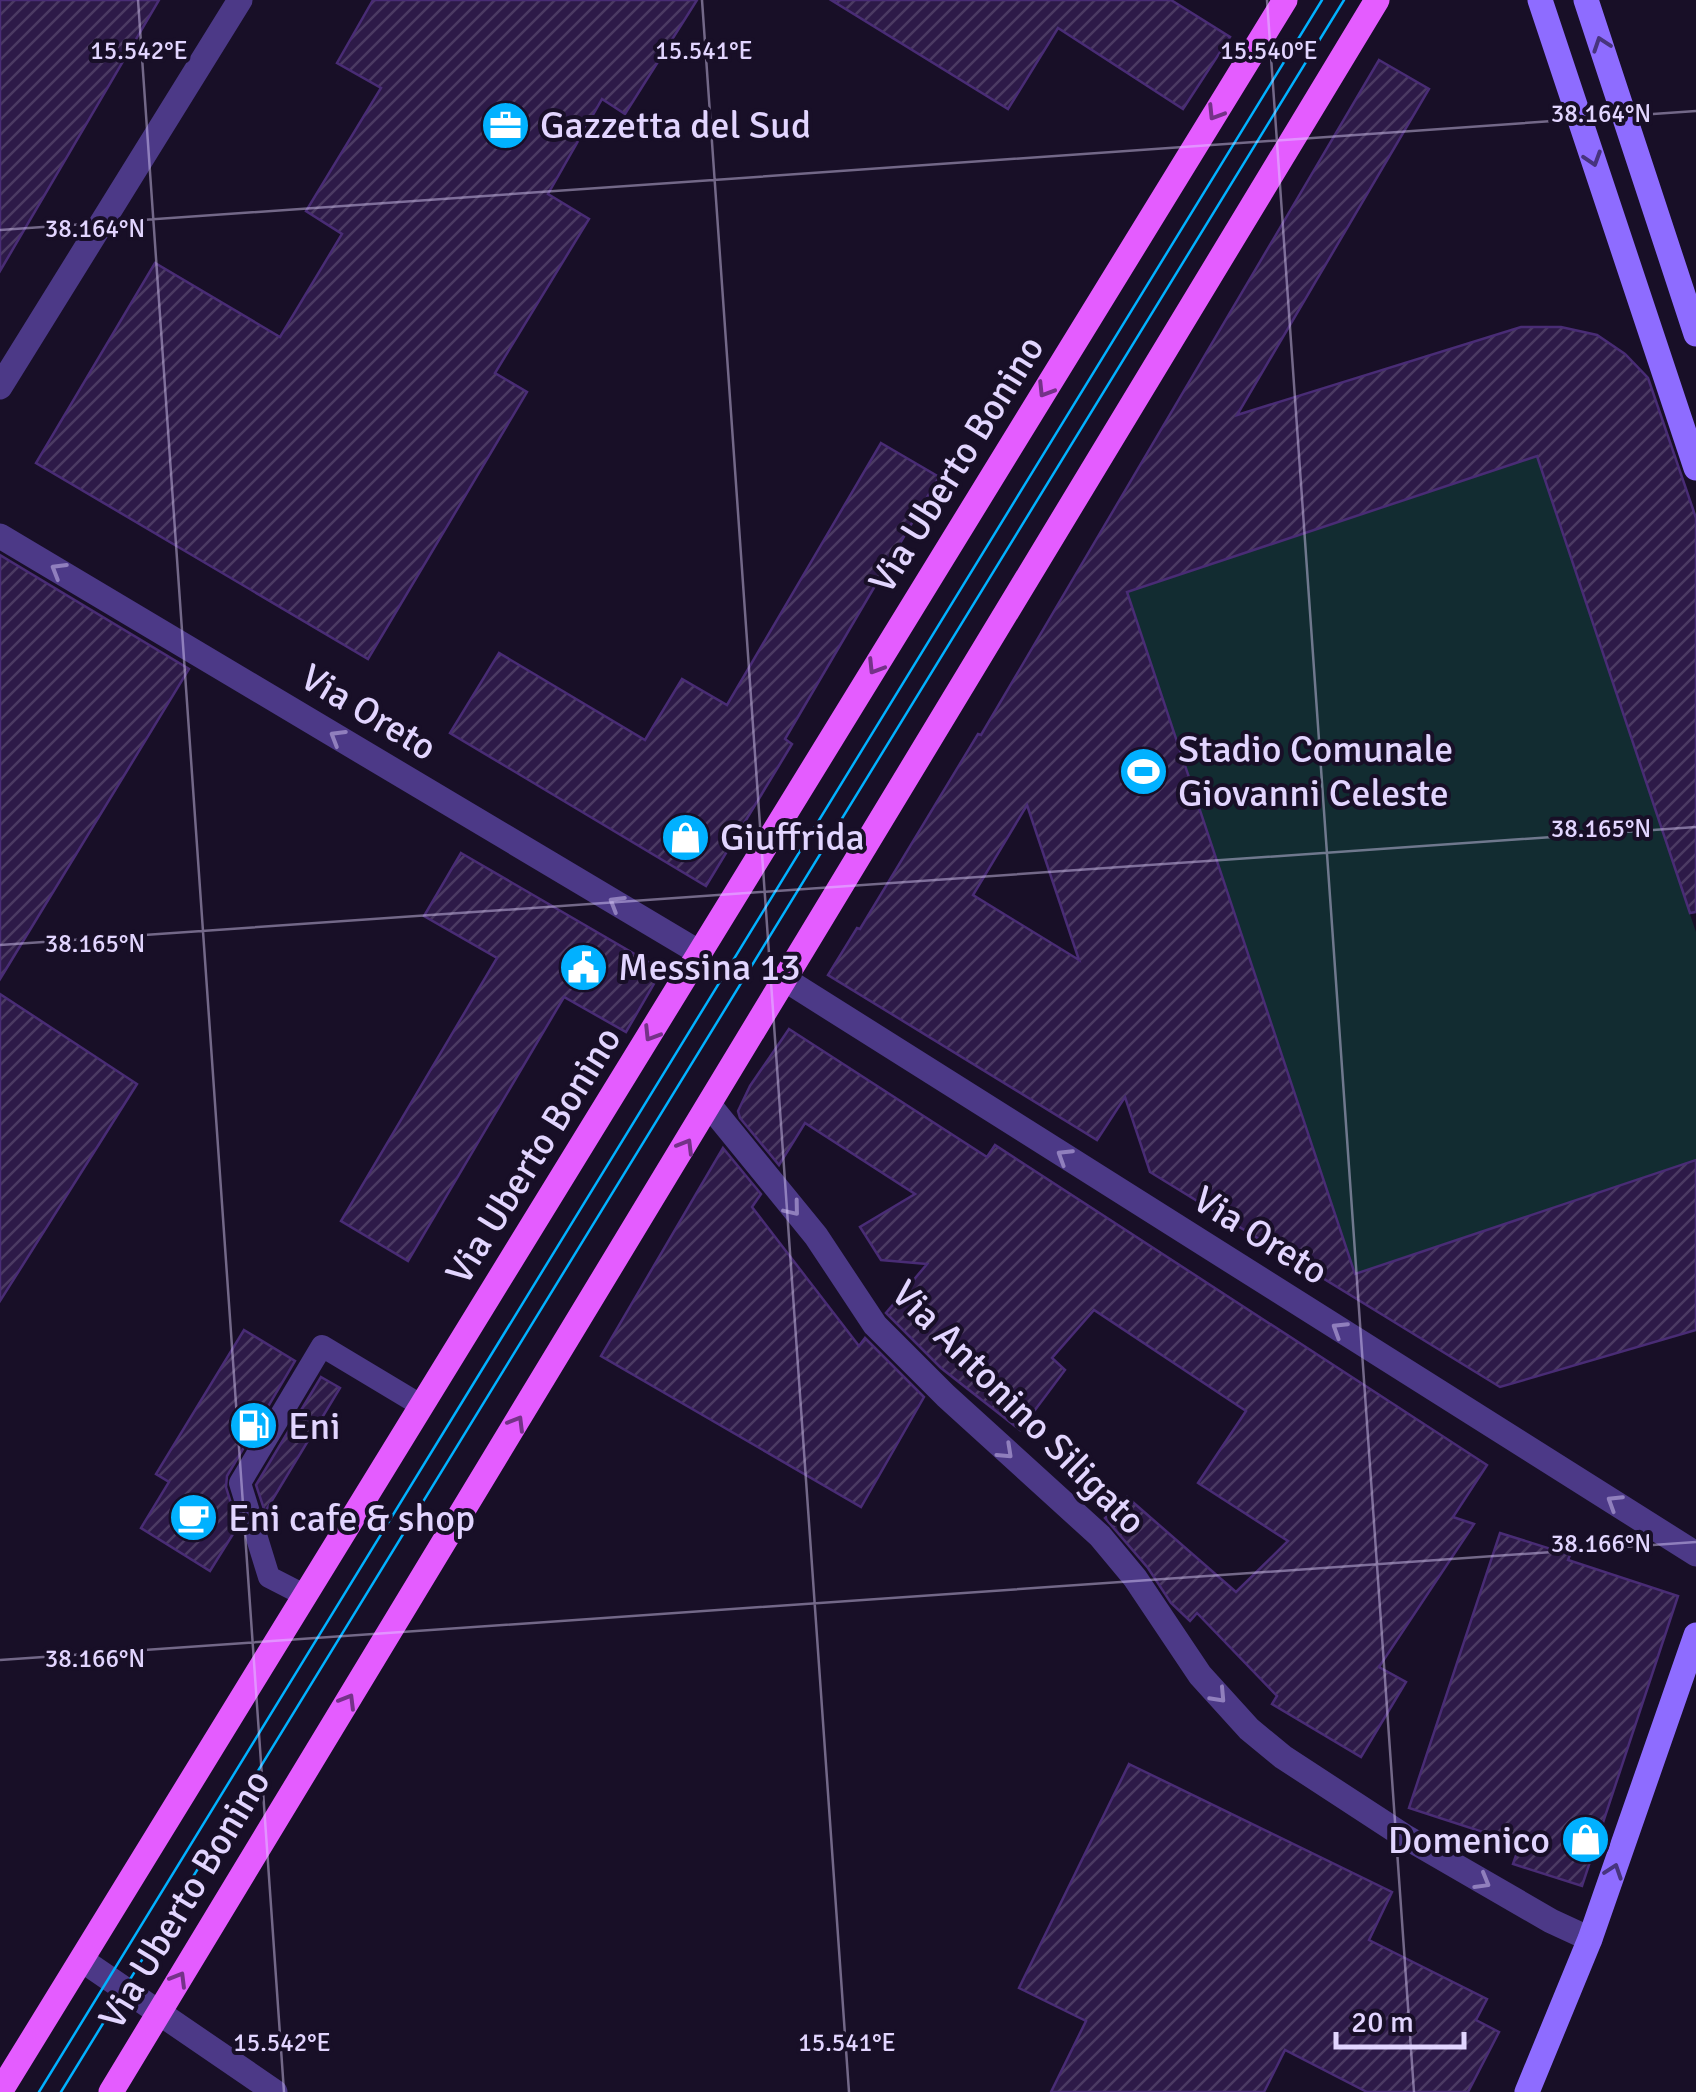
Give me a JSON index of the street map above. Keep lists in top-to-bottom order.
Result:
{
  "streets": {
    "main road": ["Via Uberto Bonino"],
    "street": ["Via Oreto", "Via Antonino Siligato"]
  },
  "crossings": [
    ["Via Uberto Bonino", "Via Oreto"],
    ["Via Uberto Bonino", "Via Antonino Siligato"]
  ],
  "one_way": ["Via Oreto", "Via Antonino Siligato"],
  "places": {
    "office": ["Gazzetta del Sud"],
    "sports": ["Stadio Comunale Giovanni Celeste"],
    "shop": ["Giuffrida", "Domenico"],
    "public building": ["Messina 13"],
    "fuel station": ["Eni"],
    "cafe": ["Eni cafe & shop"]
  },
  "scale_bar": "20 m",
  "coordinates": [
    "15.542°E",
    "15.541°E",
    "15.540°E",
    "38.164°N",
    "38.165°N",
    "38.166°N"
  ]
}
